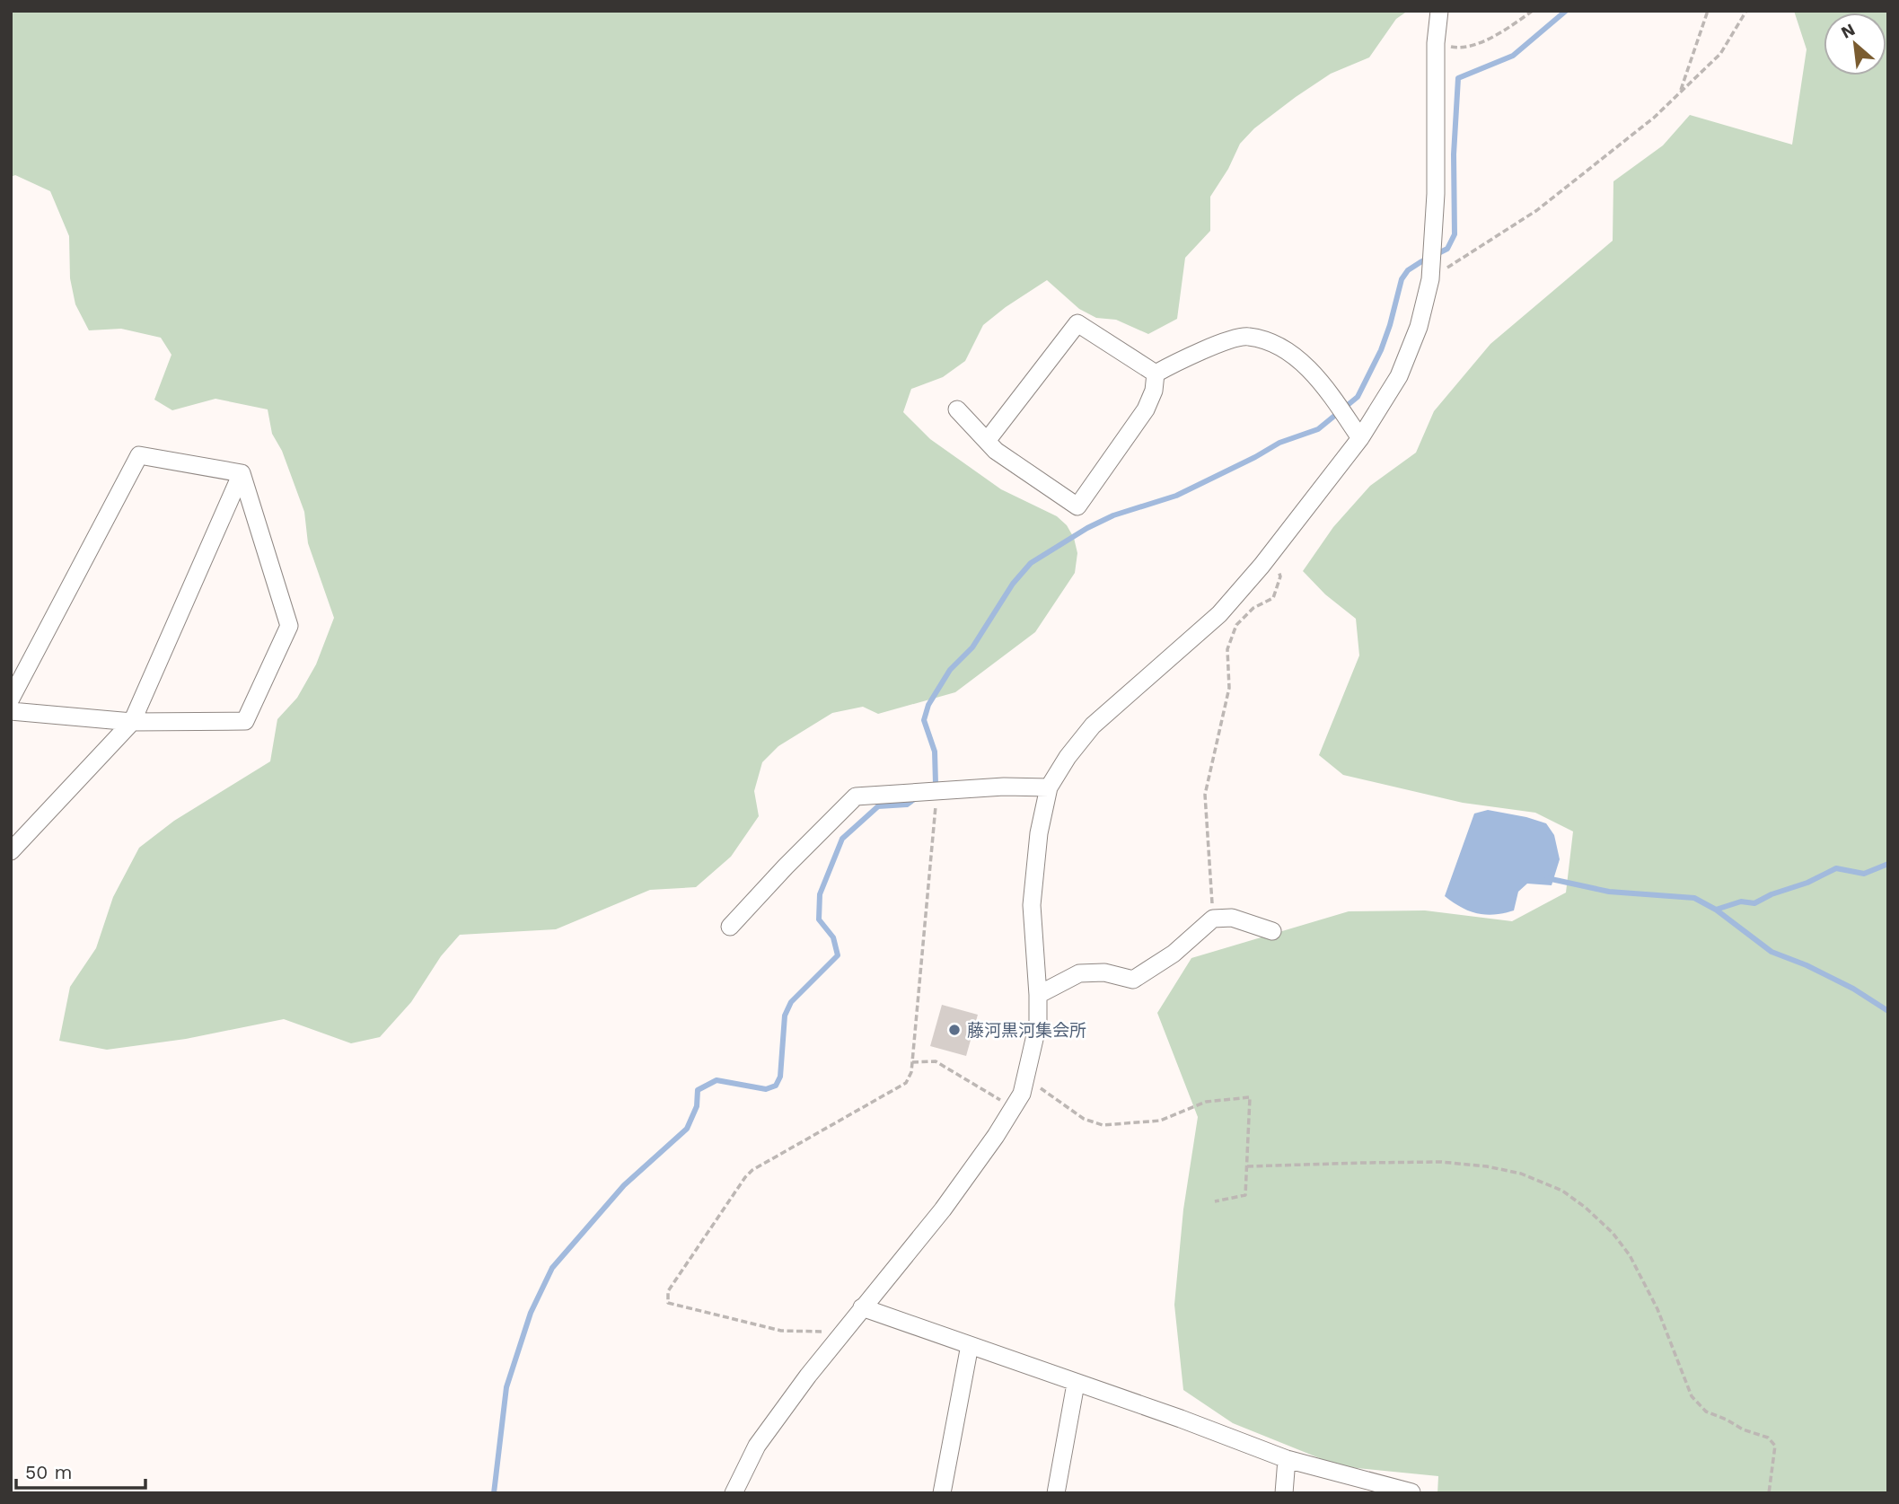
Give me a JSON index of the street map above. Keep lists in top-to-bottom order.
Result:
{
  "places": ["藤河黒河集会所"],
  "scale_bar": "50 m",
  "north": "top left"
}
